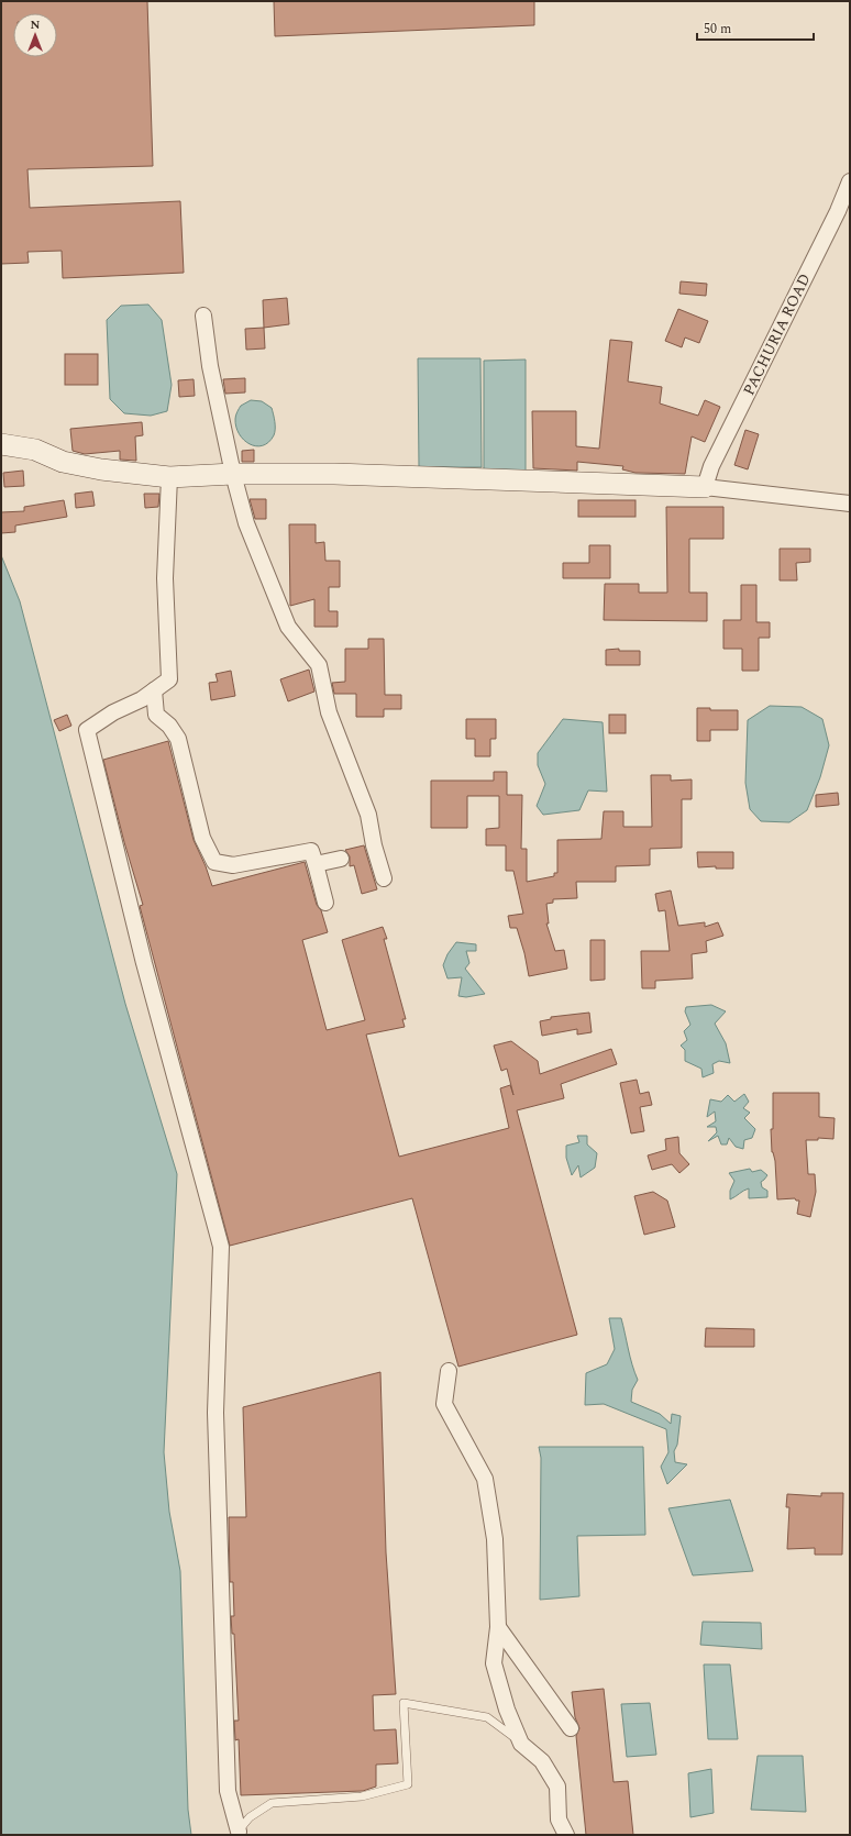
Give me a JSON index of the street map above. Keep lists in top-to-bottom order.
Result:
{
  "streets": {
    "street": ["PACHURIA ROAD"]
  },
  "scale_bar": "50 m",
  "north": "top"
}
